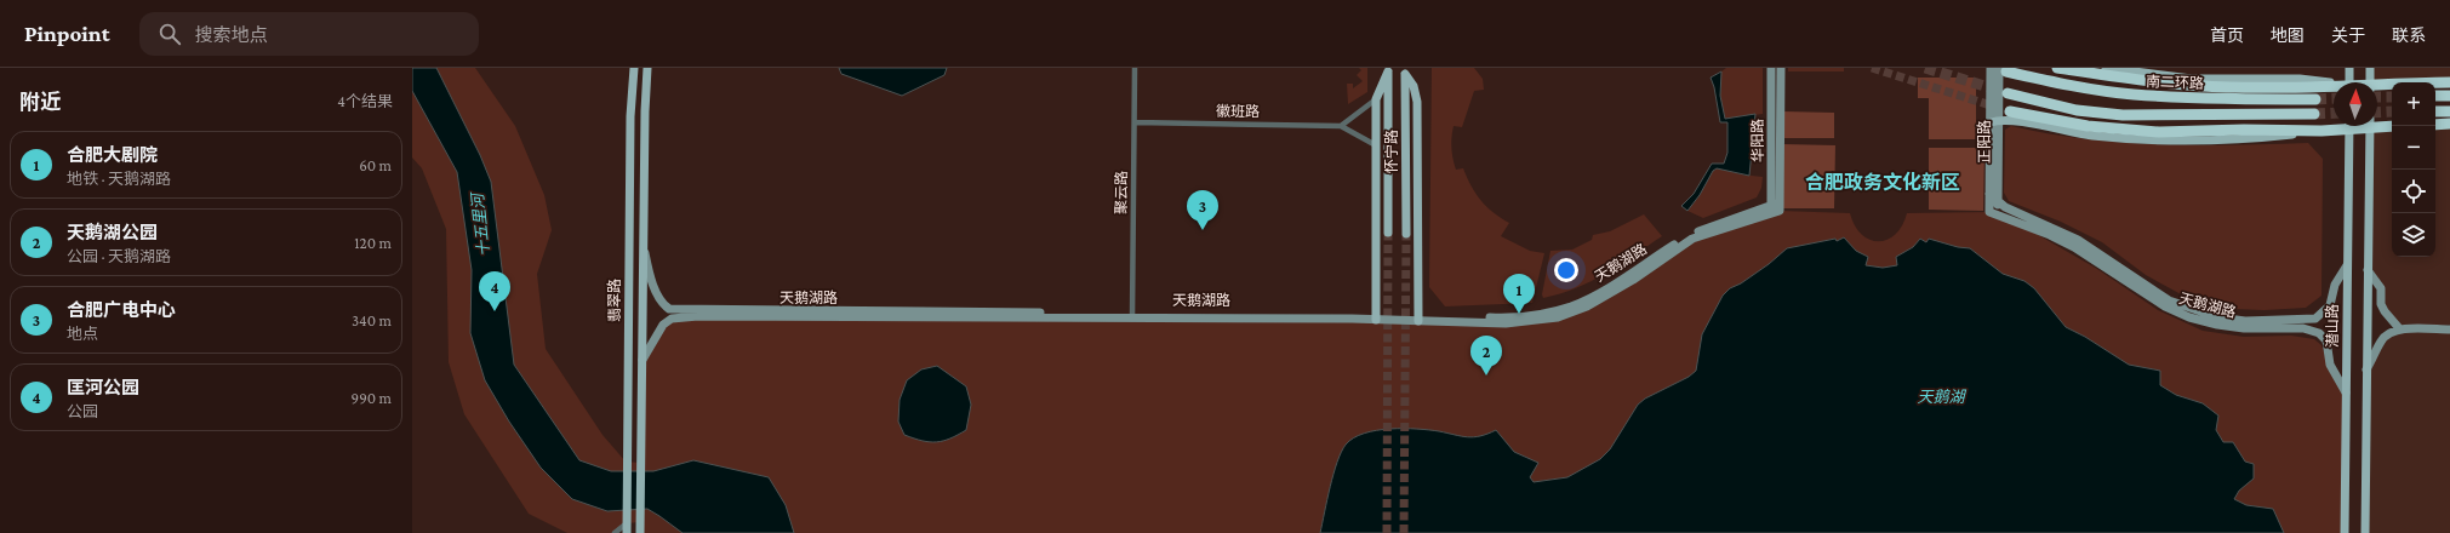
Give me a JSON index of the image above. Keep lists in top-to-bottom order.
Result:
{
  "streets": {
    "highway": ["南二环路"],
    "main road": ["怀宁路", "翡翠路", "潜山路"],
    "street": [
      "徽班路",
      "华阳路",
      "正阳路",
      "聚云路",
      "天鹅湖路"
    ]
  },
  "crossings": [
    ["南二环路", "正阳路"],
    ["徽班路", "聚云路"],
    ["华阳路", "天鹅湖路"],
    ["正阳路", "天鹅湖路"],
    ["聚云路", "天鹅湖路"],
    ["天鹅湖路", "翡翠路"],
    ["天鹅湖路", "潜山路"]
  ],
  "districts": ["合肥政务文化新区"],
  "water": ["十五里河", "天鹅湖"],
  "north": "top",
  "page": {
    "header": "Pinpoint",
    "search": "搜索地点",
    "nav": [
      "首页",
      "地图",
      "关于",
      "联系"
    ],
    "heading": ["附近", "4个结果"],
    "map_buttons": ["+", "−"],
    "list": [
      {
        "mark": "1",
        "name": "合肥大剧院",
        "note": "地铁 · 天鹅湖路",
        "value": "60 m"
      },
      {
        "mark": "2",
        "name": "天鹅湖公园",
        "note": "公园 · 天鹅湖路",
        "value": "120 m"
      },
      {
        "mark": "3",
        "name": "合肥广电中心",
        "note": "地点",
        "value": "340 m"
      },
      {
        "mark": "4",
        "name": "匡河公园",
        "note": "公园",
        "value": "990 m"
      }
    ],
    "pins": [
      "3",
      "4",
      "1",
      "2"
    ]
  }
}
